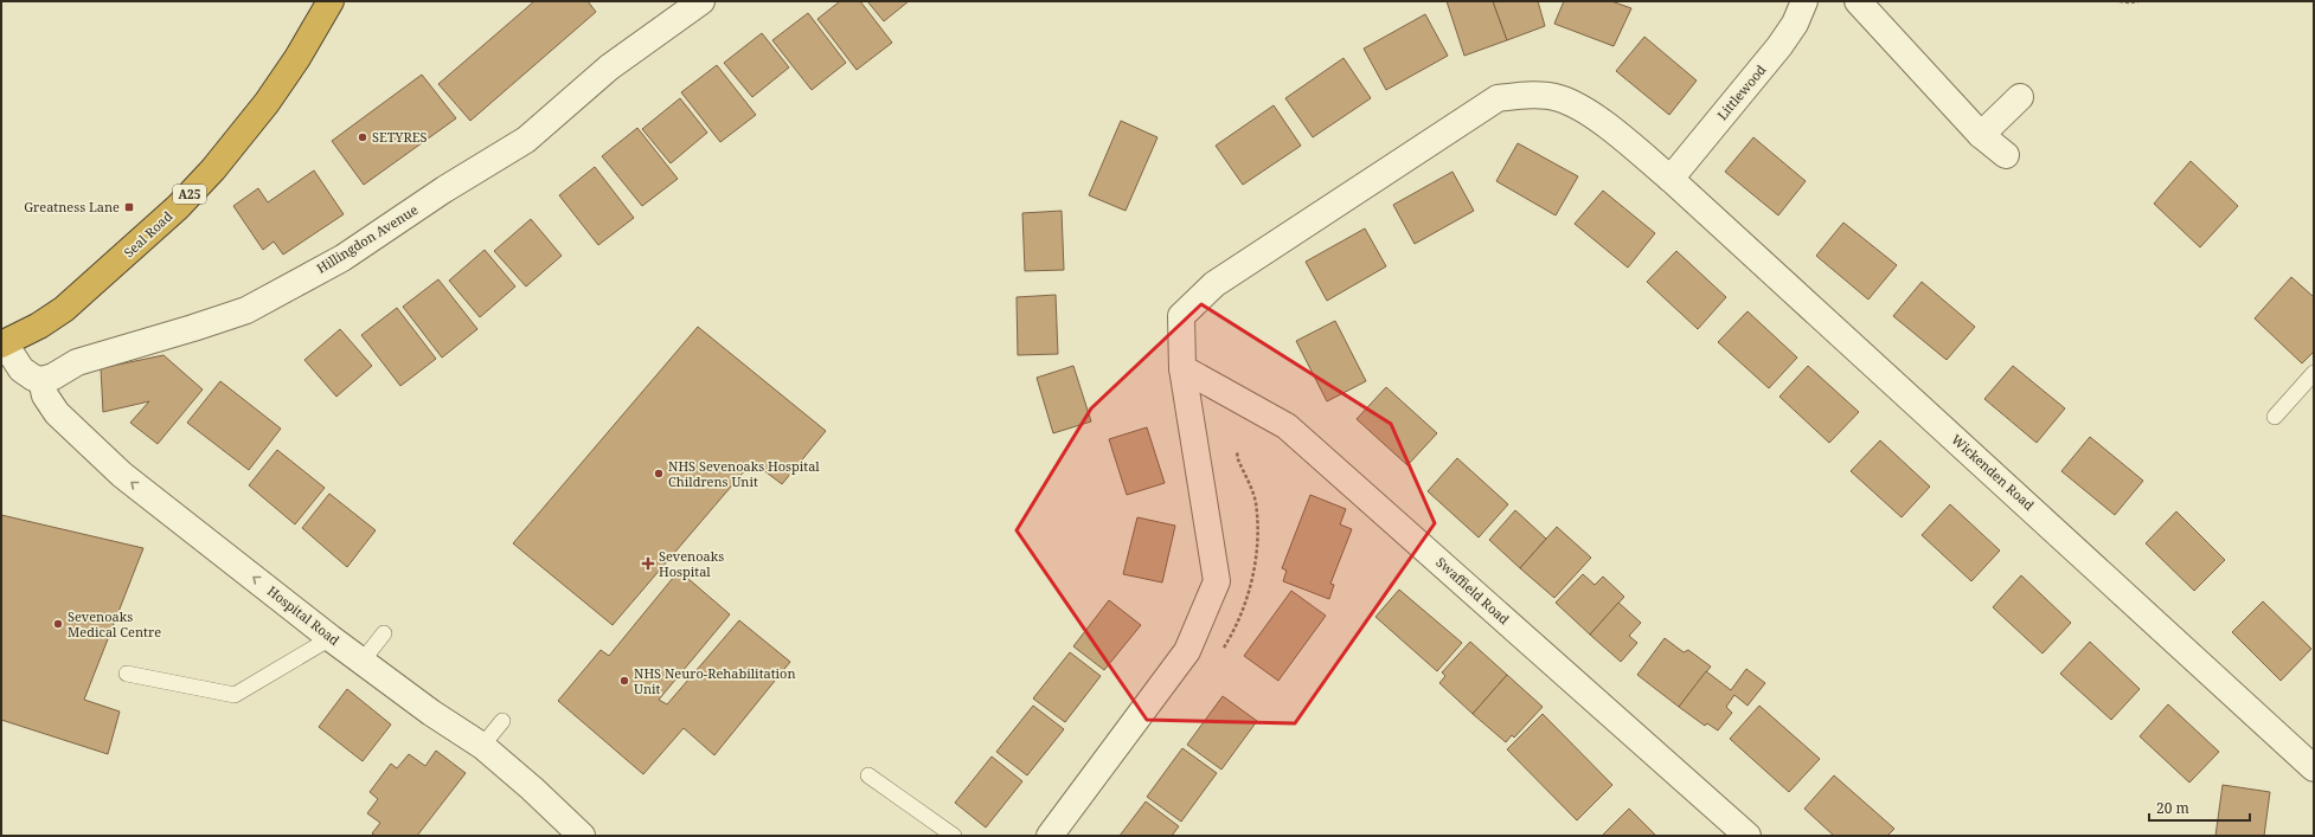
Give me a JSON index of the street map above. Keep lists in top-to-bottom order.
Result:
{
  "streets": {
    "highway": ["A25", "Seal Road"],
    "street": [
      "Littlewood",
      "Hillingdon Avenue",
      "Wickenden Road",
      "Swaffield Road",
      "Hospital Road"
    ]
  },
  "crossings": [
    ["Littlewood", "Wickenden Road"],
    ["Hillingdon Avenue", "Hospital Road"],
    ["Wickenden Road", "Swaffield Road"]
  ],
  "one_way": ["Hospital Road"],
  "places": {
    "other": [
      "SETYRES",
      "NHS Sevenoaks Hospital Childrens Unit",
      "Sevenoaks Medical Centre",
      "NHS Neuro-Rehabilitation Unit"
    ],
    "transit": ["Greatness Lane"],
    "health": ["Sevenoaks Hospital"]
  },
  "scale_bar": "20 m"
}
